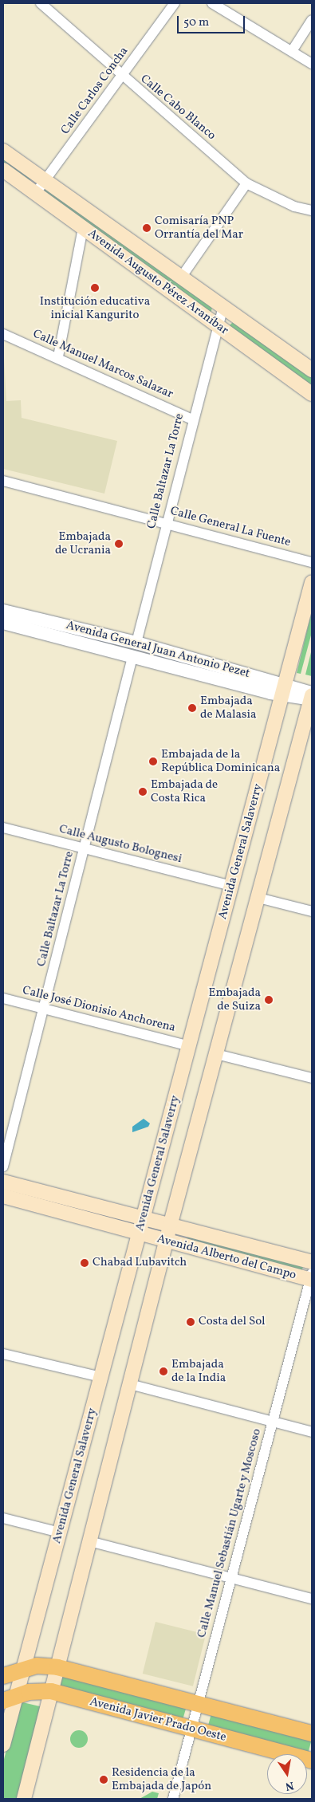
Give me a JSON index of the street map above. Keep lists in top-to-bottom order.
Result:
{
  "streets": {
    "main road": [
      "Avenida Augusto Pérez Araníbar",
      "Avenida General Salaverry",
      "Avenida Alberto del Campo",
      "Avenida Javier Prado Oeste"
    ],
    "street": [
      "Calle Carlos Concha",
      "Calle Cabo Blanco",
      "Calle Manuel Marcos Salazar",
      "Calle Baltazar La Torre",
      "Calle General La Fuente",
      "Avenida General Juan Antonio Pezet",
      "Calle Augusto Bolognesi",
      "Calle José Dionisio Anchorena",
      "Calle Manuel Sebastián Ugarte y Moscoso"
    ]
  },
  "crossings": [
    ["Calle Carlos Concha", "Calle Cabo Blanco"],
    ["Calle Carlos Concha", "Avenida Augusto Pérez Araníbar"],
    ["Avenida Augusto Pérez Araníbar", "Calle Baltazar La Torre"],
    ["Calle Manuel Marcos Salazar", "Calle Baltazar La Torre"],
    ["Calle Baltazar La Torre", "Calle General La Fuente"],
    ["Calle Baltazar La Torre", "Avenida General Juan Antonio Pezet"],
    ["Calle Baltazar La Torre", "Calle Augusto Bolognesi"],
    ["Calle Baltazar La Torre", "Calle José Dionisio Anchorena"],
    ["Avenida General Juan Antonio Pezet", "Avenida General Salaverry"],
    ["Calle Augusto Bolognesi", "Avenida General Salaverry"],
    ["Avenida General Salaverry", "Calle José Dionisio Anchorena"],
    ["Avenida General Salaverry", "Avenida Alberto del Campo"],
    ["Avenida General Salaverry", "Avenida Javier Prado Oeste"],
    ["Avenida Alberto del Campo", "Calle Manuel Sebastián Ugarte y Moscoso"],
    ["Calle Manuel Sebastián Ugarte y Moscoso", "Avenida Javier Prado Oeste"]
  ],
  "places": [
    "Comisaría PNP Orrantía del Mar",
    "Institución educativa inicial Kangurito",
    "Embajada de Ucrania",
    "Embajada de Malasia",
    "Embajada de la República Dominicana",
    "Embajada de Costa Rica",
    "Embajada de Suiza",
    "Chabad Lubavitch",
    "Costa del Sol",
    "Embajada de la India",
    "Residencia de la Embajada de Japón"
  ],
  "scale_bar": "50 m",
  "north": "bottom"
}
